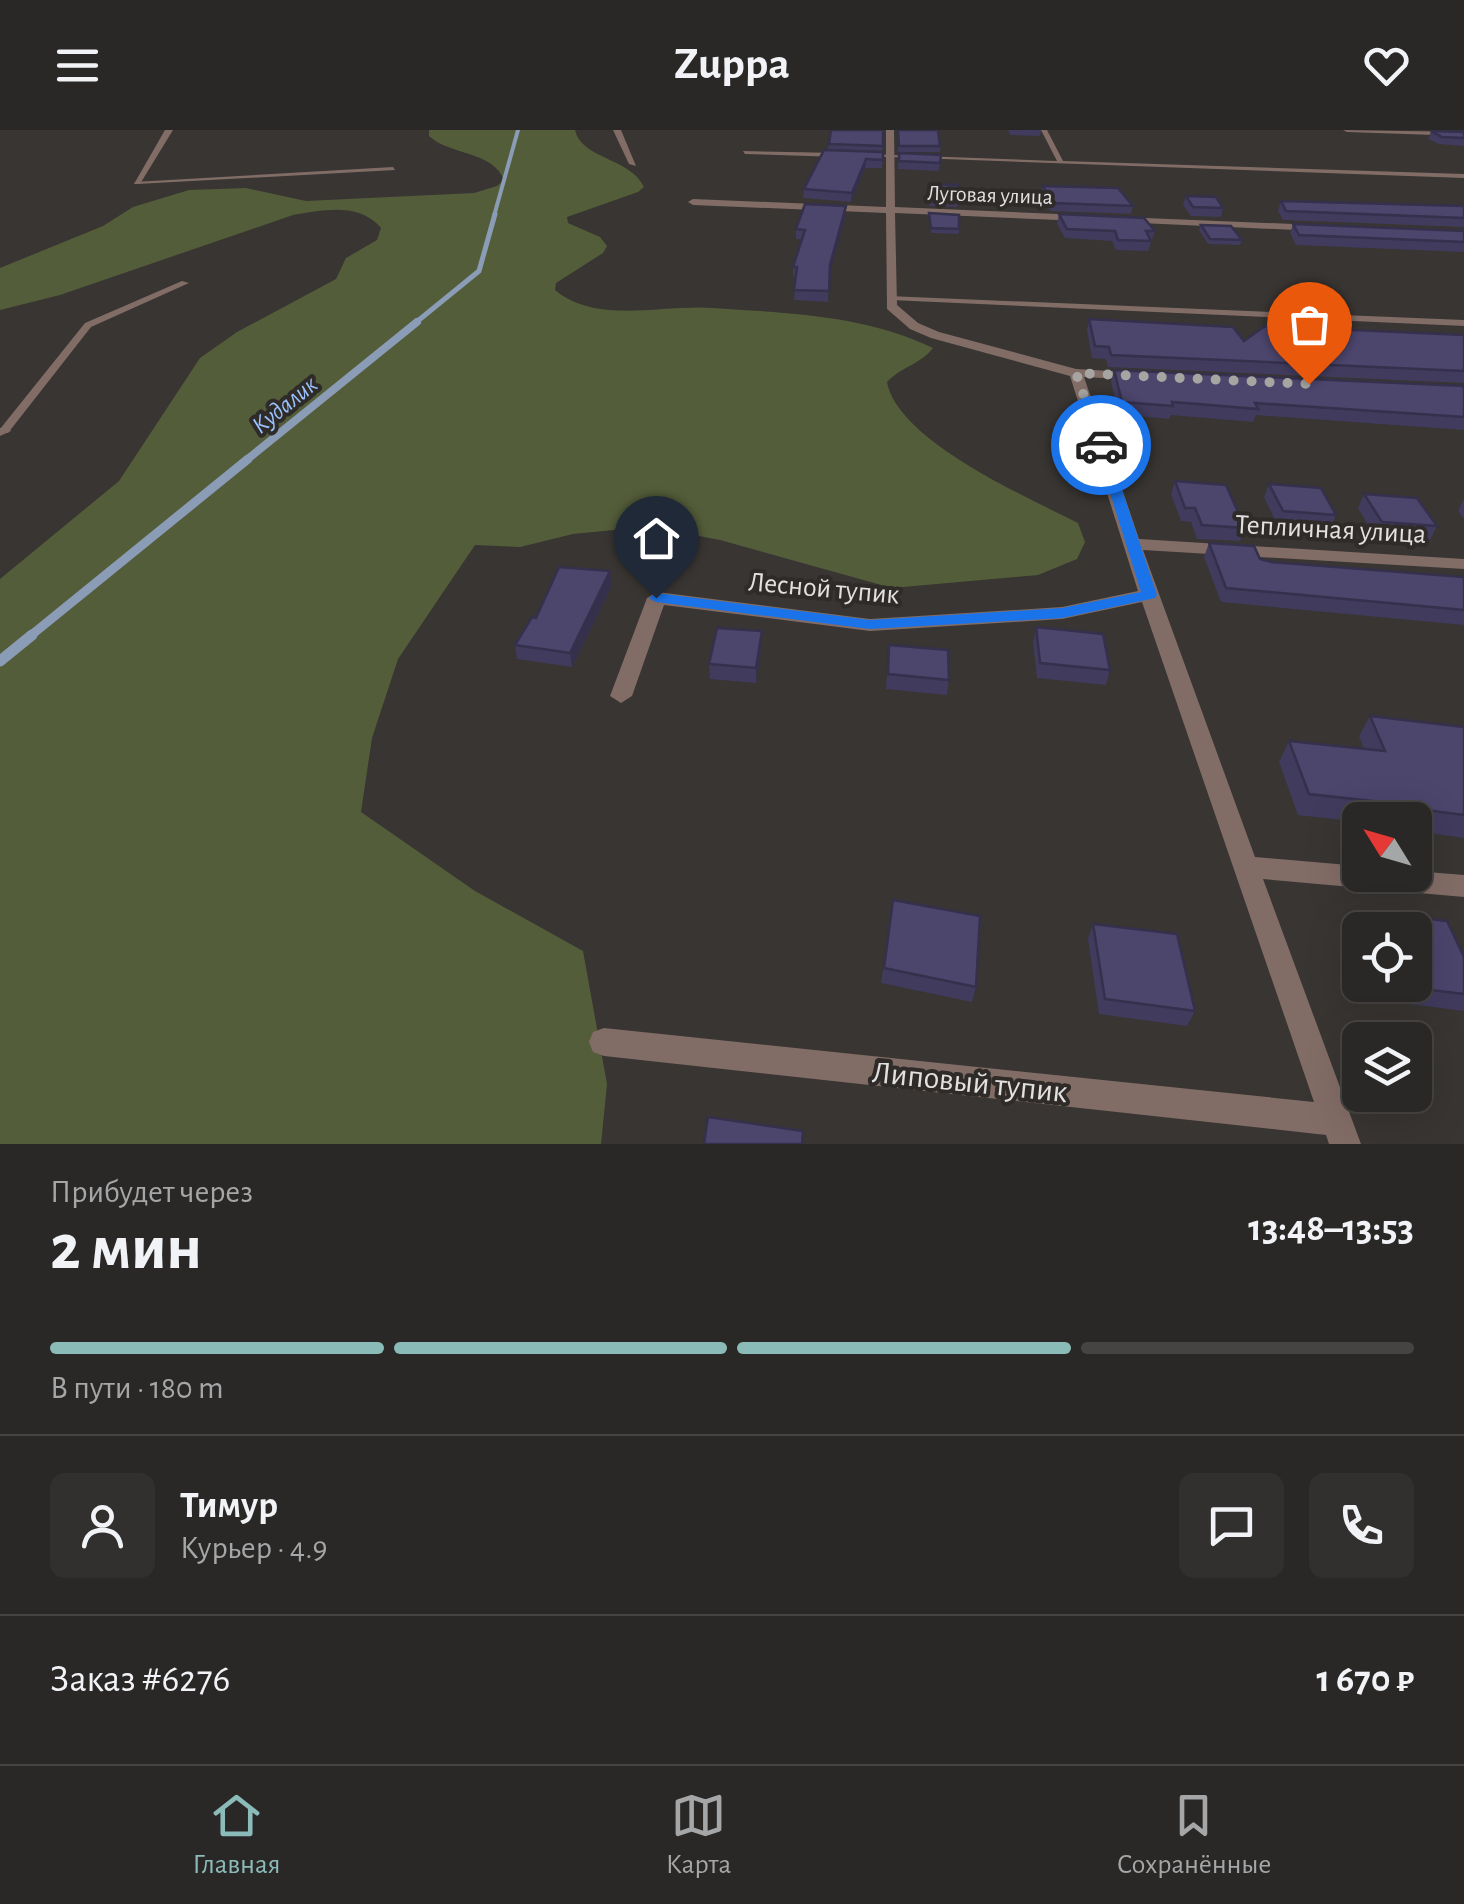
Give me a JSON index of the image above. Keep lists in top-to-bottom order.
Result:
{
  "streets": {
    "street": [
      "Луговая улица",
      "Тепличная улица",
      "Лесной тупик",
      "Липовый тупик"
    ]
  },
  "water": ["Кудалик"],
  "north": "top left",
  "page": {
    "header": "Zuppa",
    "heading": ["2 мин", "Прибудет через", "13:48–13:53"],
    "panel": [
      "Тимур",
      "Курьер · 4.9",
      "Заказ #6276",
      "1 670 ₽"
    ],
    "bar": "В пути · 180 m",
    "tabs": ["Главная", "Карта", "Сохранённые"]
  }
}
